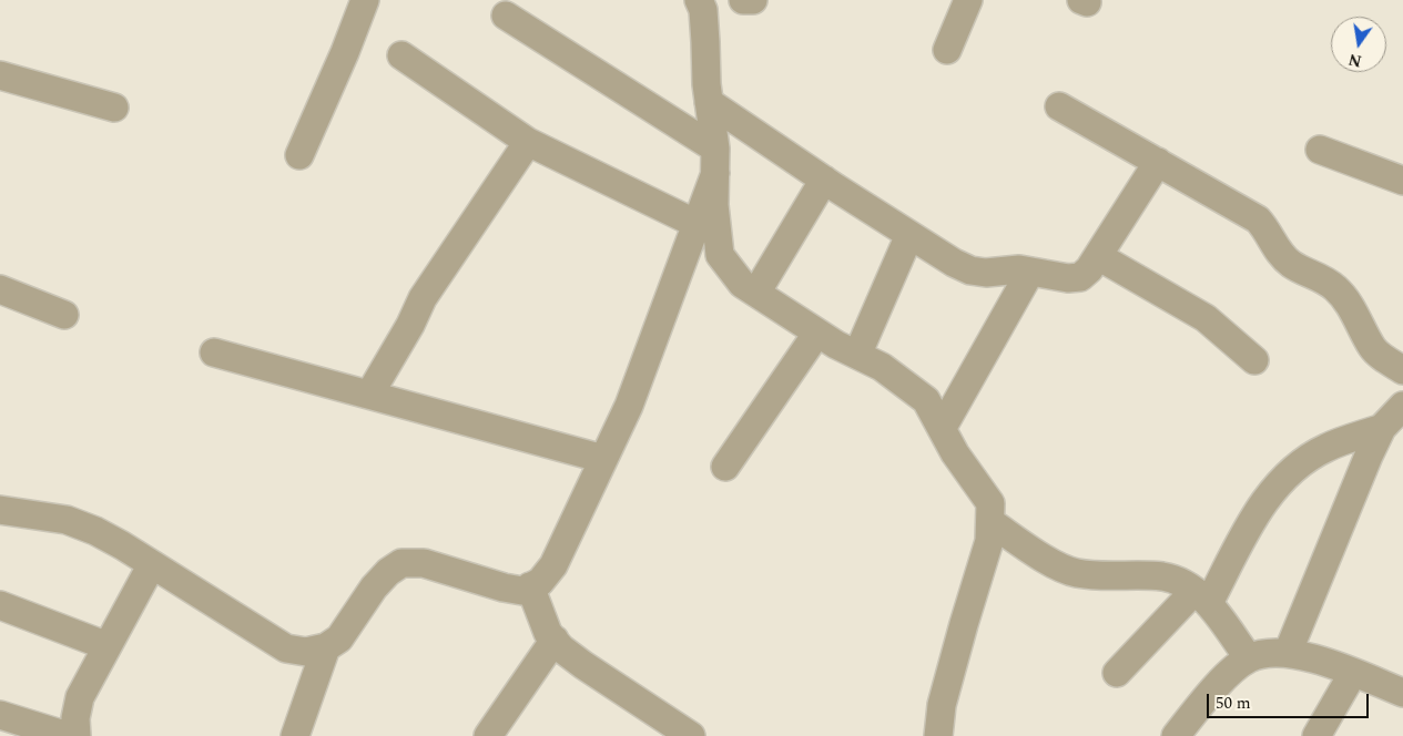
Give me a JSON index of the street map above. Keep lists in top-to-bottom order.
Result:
{
  "scale_bar": "50 m",
  "north": "bottom"
}
